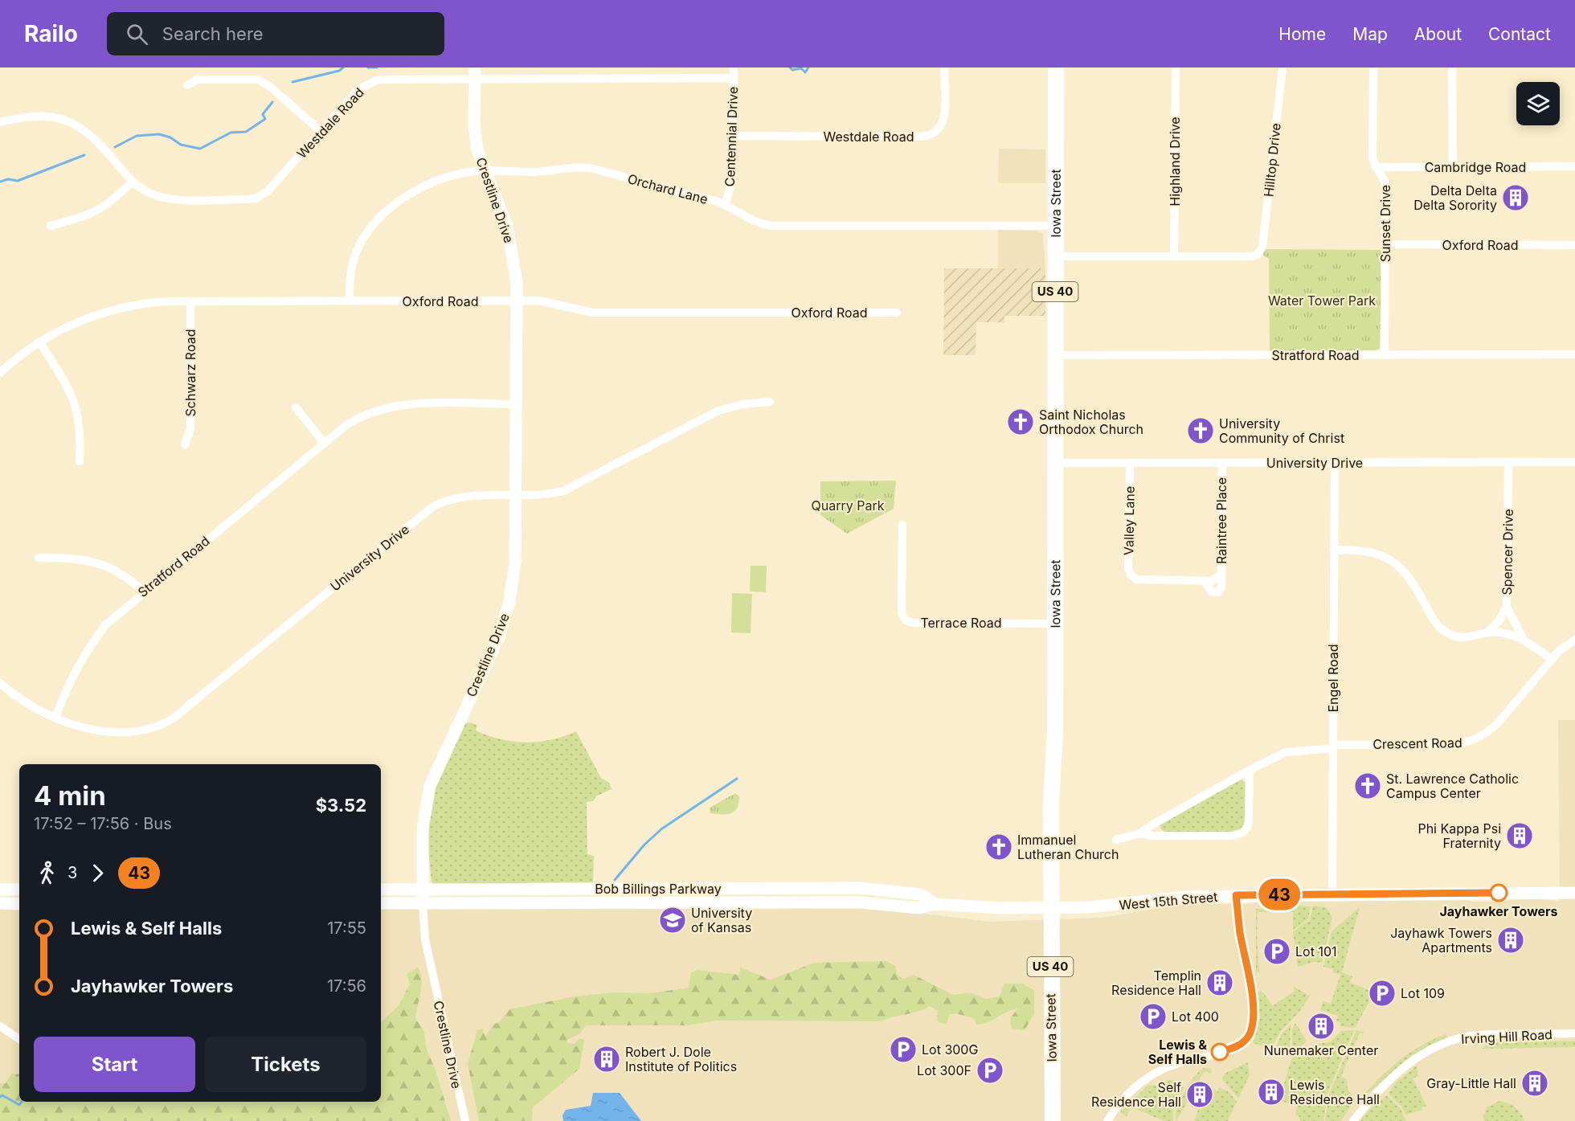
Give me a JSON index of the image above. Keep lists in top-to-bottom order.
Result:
{
  "streets": {
    "highway": ["Iowa Street", "US 40"],
    "street": [
      "Westdale Road",
      "Centennial Drive",
      "Hilltop Drive",
      "Highland Drive",
      "Cambridge Road",
      "Orchard Lane",
      "Crestline Drive",
      "Sunset Drive",
      "Oxford Road",
      "Stratford Road",
      "Schwarz Road",
      "University Drive",
      "Valley Lane",
      "Raintree Place",
      "Spencer Drive",
      "Terrace Road",
      "Engel Road",
      "Crescent Road",
      "Bob Billings Parkway",
      "West 15th Street",
      "Irving Hill Road"
    ]
  },
  "crossings": [
    ["Westdale Road", "Centennial Drive"],
    ["Westdale Road", "Crestline Drive"],
    ["Centennial Drive", "Orchard Lane"],
    ["Hilltop Drive", "Highland Drive"],
    ["Cambridge Road", "Sunset Drive"],
    ["Orchard Lane", "Crestline Drive"],
    ["Orchard Lane", "Iowa Street"],
    ["Orchard Lane", "Oxford Road"],
    ["Crestline Drive", "Oxford Road"],
    ["Crestline Drive", "Stratford Road"],
    ["Crestline Drive", "University Drive"],
    ["Crestline Drive", "Bob Billings Parkway"],
    ["Iowa Street", "Stratford Road"],
    ["Iowa Street", "University Drive"],
    ["Iowa Street", "Terrace Road"],
    ["Iowa Street", "Bob Billings Parkway"],
    ["Iowa Street", "West 15th Street"],
    ["Sunset Drive", "Oxford Road"],
    ["Sunset Drive", "Stratford Road"],
    ["Oxford Road", "Schwarz Road"],
    ["Stratford Road", "University Drive"],
    ["University Drive", "Valley Lane"],
    ["University Drive", "Raintree Place"],
    ["University Drive", "Spencer Drive"],
    ["University Drive", "Engel Road"],
    ["Valley Lane", "Raintree Place"],
    ["Engel Road", "Crescent Road"],
    ["Engel Road", "West 15th Street"],
    ["Bob Billings Parkway", "West 15th Street"]
  ],
  "parks": ["Water Tower Park", "Quarry Park"],
  "places": {
    "building": [
      "Delta Delta Delta Sorority",
      "Phi Kappa Psi Fraternity",
      "Jayhawk Towers Apartments",
      "Templin Residence Hall",
      "Nunemaker Center",
      "Robert J. Dole Institute of Politics",
      "Gray-Little Hall",
      "Lewis Residence Hall",
      "Self Residence Hall"
    ],
    "church": [
      "Saint Nicholas Orthodox Church",
      "University Community of Christ",
      "St. Lawrence Catholic Campus Center",
      "Immanuel Lutheran Church"
    ],
    "other": ["Jayhawker Towers", "Lewis & Self Halls"],
    "school or university": ["University of Kansas"],
    "parking": [
      "Lot 101",
      "Lot 109",
      "Lot 400",
      "Lot 300G",
      "Lot 300F"
    ]
  },
  "lines": ["bus line 43"],
  "page": {
    "header": "Railo",
    "search": "Search here",
    "nav": [
      "Home",
      "Map",
      "About",
      "Contact"
    ],
    "on_map": "43",
    "heading": ["4 min", "17:52 – 17:56 · Bus", "$3.52"],
    "legs": ["3", "43"],
    "list": [
      {
        "name": "Lewis & Self Halls",
        "value": "17:55"
      },
      {
        "name": "Jayhawker Towers",
        "value": "17:56"
      }
    ],
    "buttons": ["Start", "Tickets"]
  }
}
